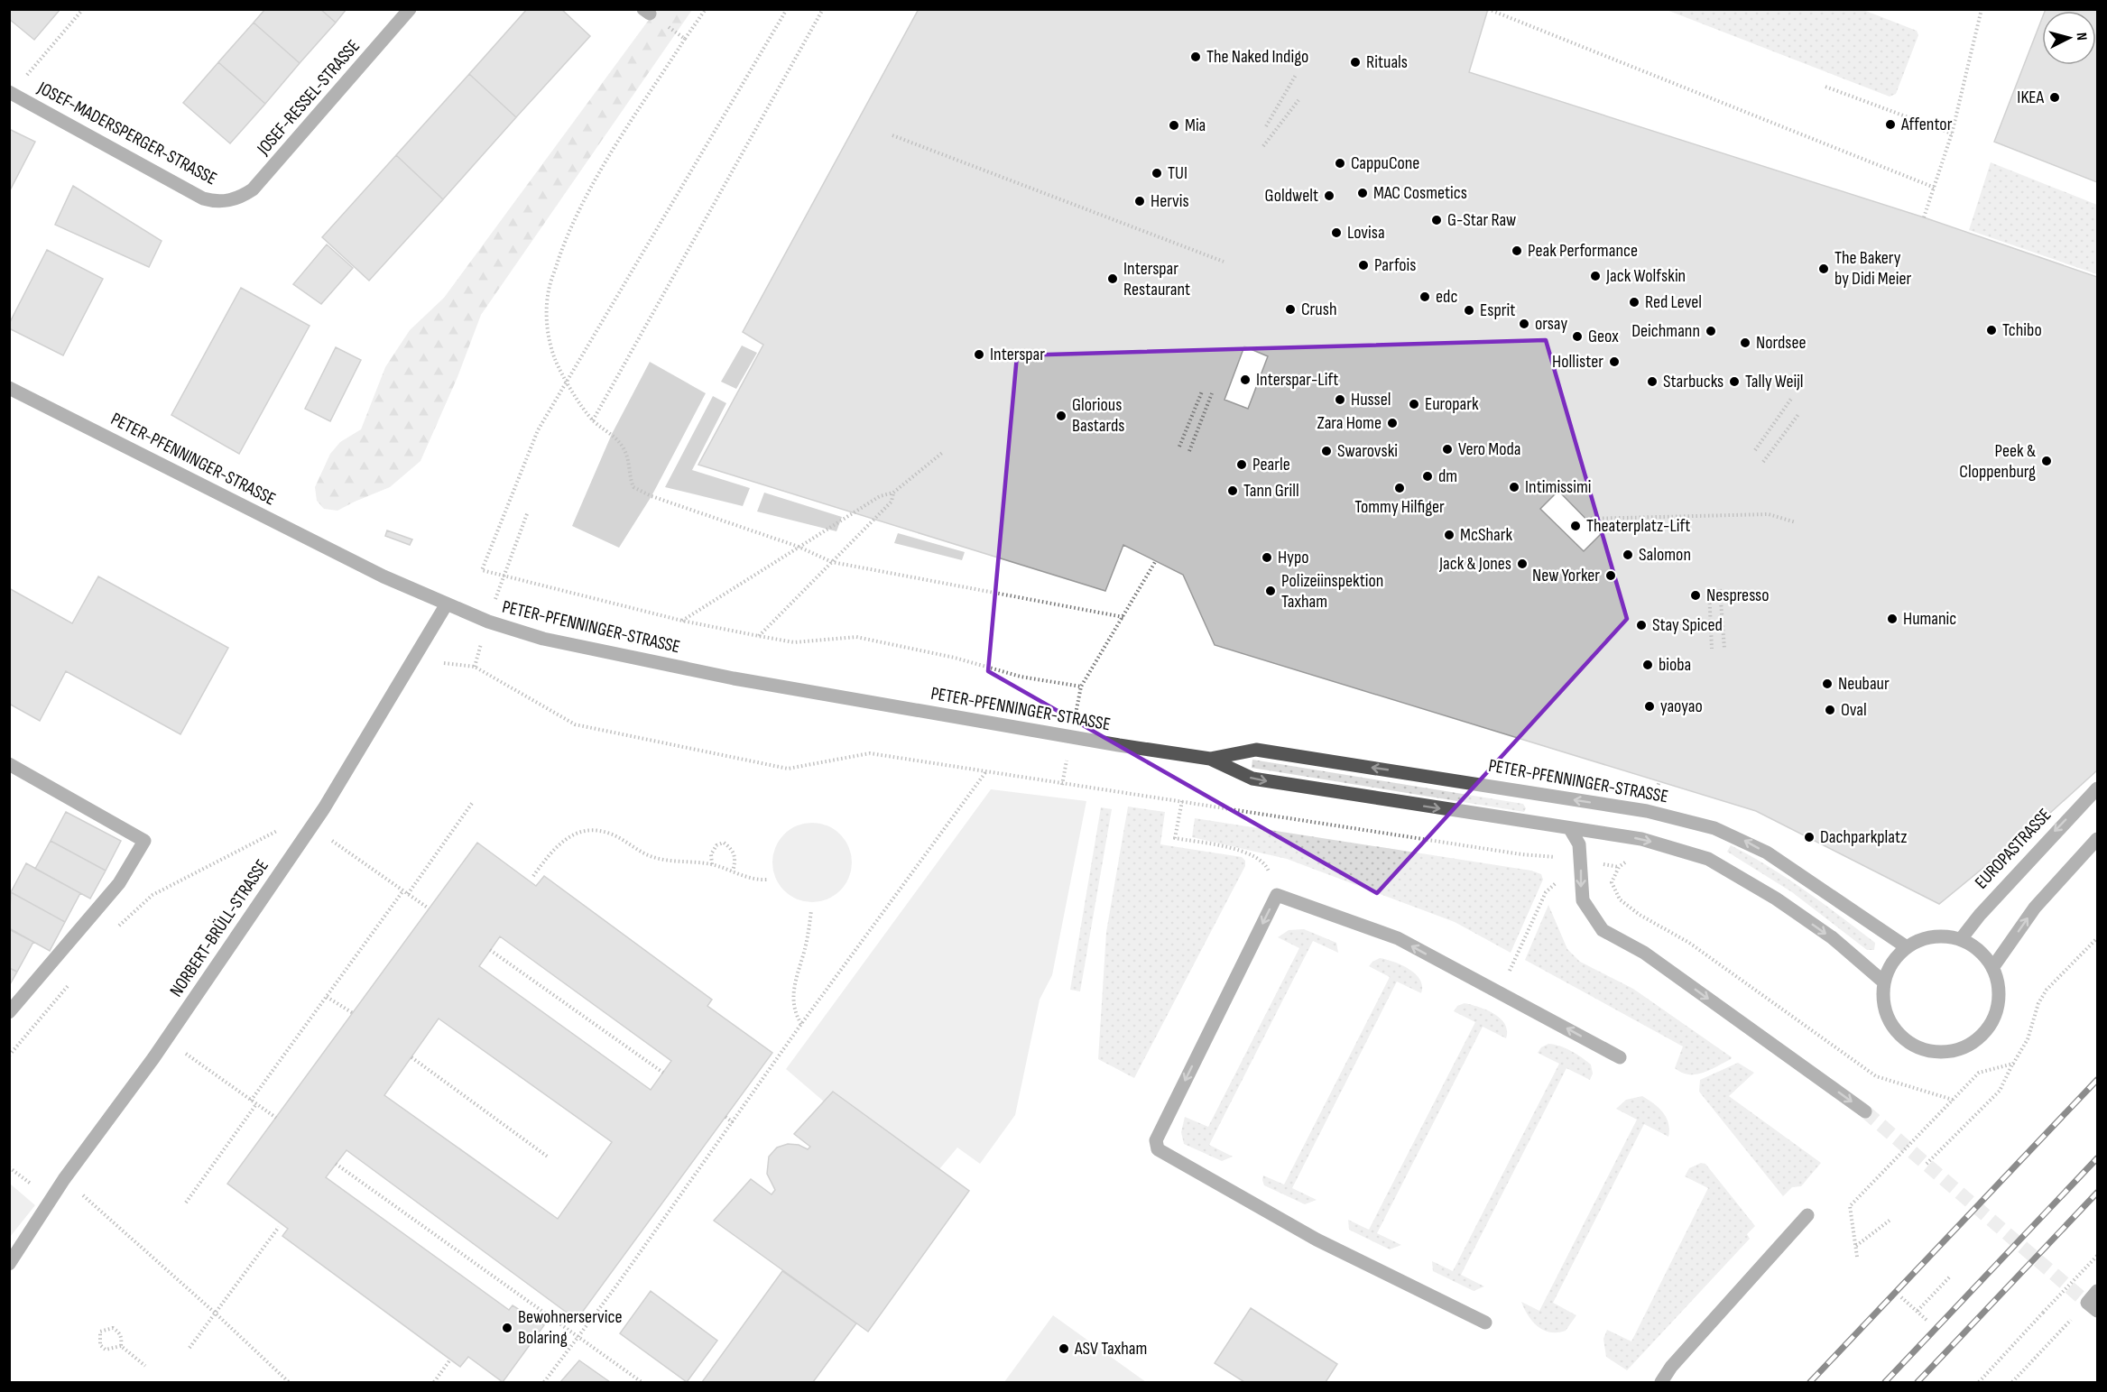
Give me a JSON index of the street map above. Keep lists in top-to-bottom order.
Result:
{
  "streets": {
    "street": [
      "JOSEF-RESSEL-STRASSE",
      "JOSEF-MADERSPERGER-STRASSE",
      "PETER-PFENNINGER-STRASSE",
      "EUROPASTRASSE",
      "NORBERT-BRÜLL-STRASSE"
    ]
  },
  "crossings": [
    ["JOSEF-RESSEL-STRASSE", "JOSEF-MADERSPERGER-STRASSE"],
    ["PETER-PFENNINGER-STRASSE", "EUROPASTRASSE"],
    ["PETER-PFENNINGER-STRASSE", "NORBERT-BRÜLL-STRASSE"]
  ],
  "places": [
    "The Naked Indigo",
    "Rituals",
    "IKEA",
    "Affentor",
    "Mia",
    "CappuCone",
    "TUI",
    "MAC Cosmetics",
    "Goldwelt",
    "Hervis",
    "G-Star Raw",
    "Lovisa",
    "Peak Performance",
    "Parfois",
    "The Bakery by Didi Meier",
    "Jack Wolfskin",
    "Interspar Restaurant",
    "edc",
    "Red Level",
    "Crush",
    "Esprit",
    "orsay",
    "Tchibo",
    "Deichmann",
    "Geox",
    "Nordsee",
    "Interspar",
    "Hollister",
    "Interspar-Lift",
    "Starbucks",
    "Tally Weijl",
    "Hussel",
    "Europark",
    "Glorious Bastards",
    "Zara Home",
    "Vero Moda",
    "Swarovski",
    "Peek & Cloppenburg",
    "Pearle",
    "dm",
    "Intimissimi",
    "Tommy Hilfiger",
    "Tann Grill",
    "Theaterplatz-Lift",
    "McShark",
    "Salomon",
    "Hypo",
    "Jack & Jones",
    "New Yorker",
    "Polizeiinspektion Taxham",
    "Nespresso",
    "Humanic",
    "Stay Spiced",
    "bioba",
    "Neubaur",
    "yaoyao",
    "Oval",
    "Dachparkplatz",
    "Bewohnerservice Bolaring",
    "ASV Taxham"
  ],
  "north": "right"
}
